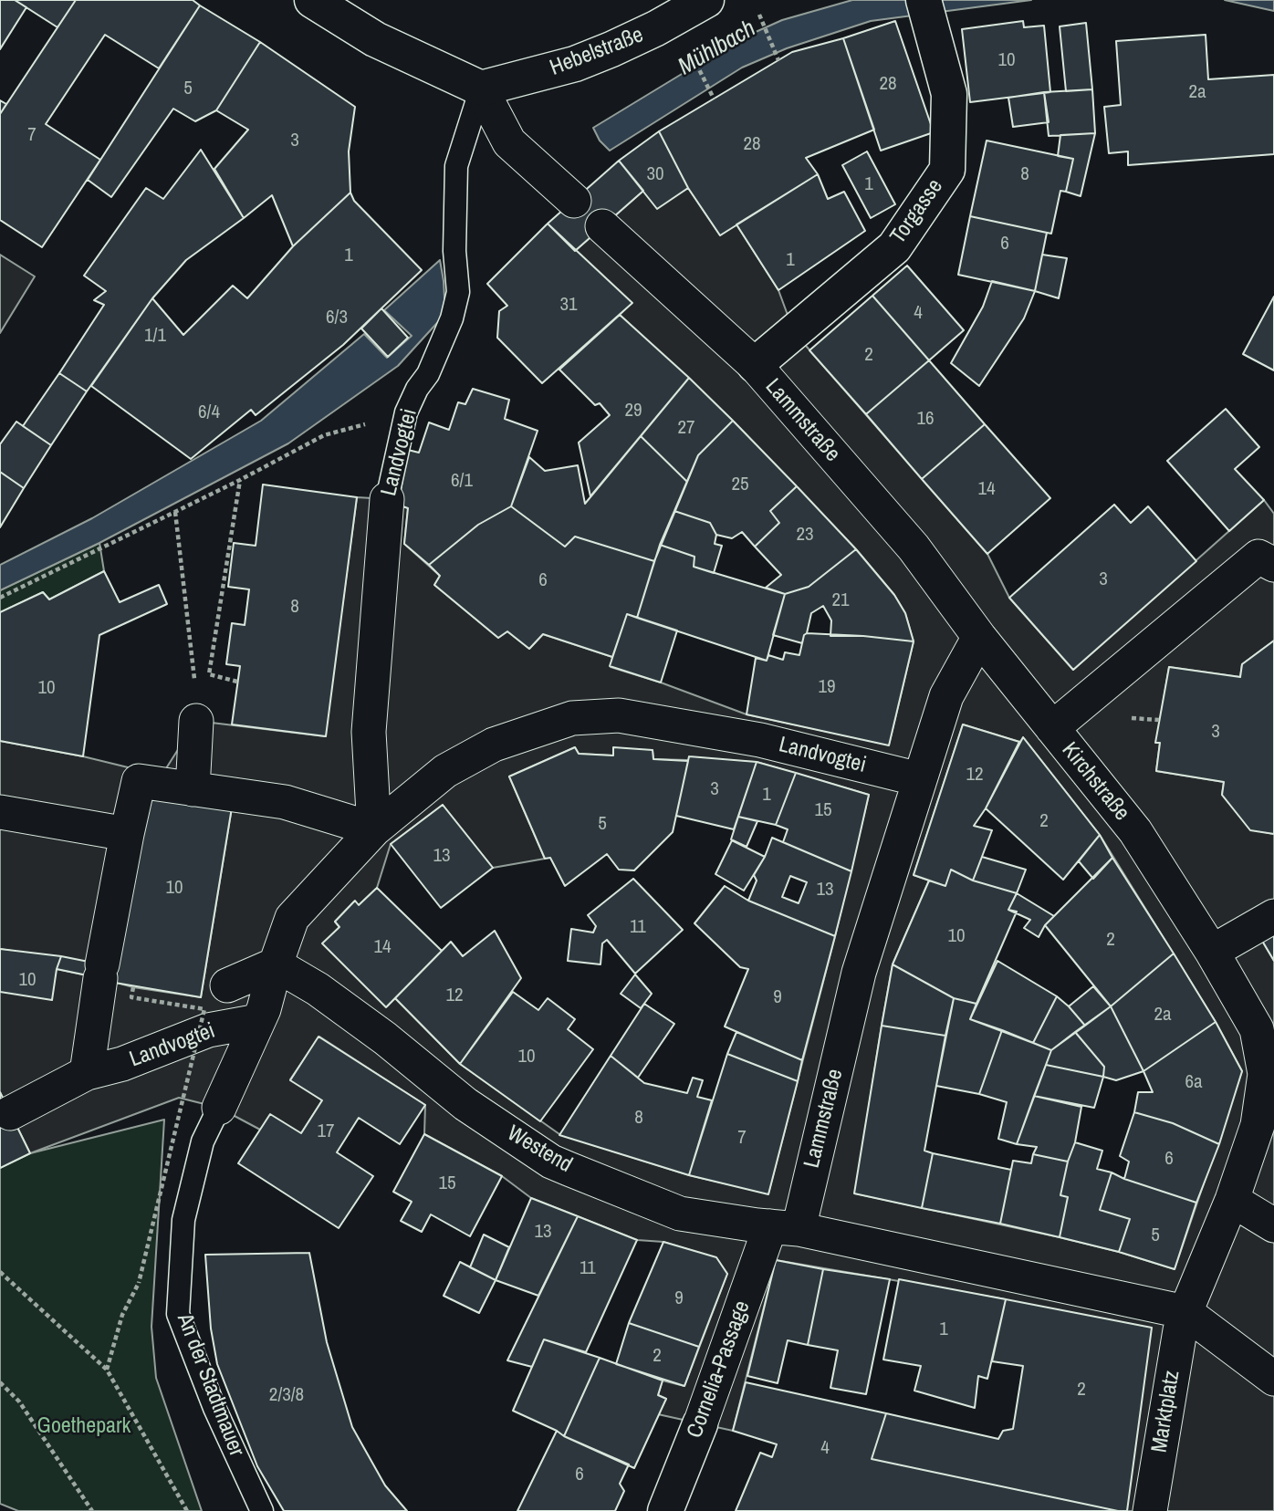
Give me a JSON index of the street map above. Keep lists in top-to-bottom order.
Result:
{
  "streets": {
    "street": [
      "Hebelstraße",
      "Torgasse",
      "Lammstraße",
      "Landvogtei",
      "Kirchstraße",
      "Westend",
      "Cornelia-Passage",
      "Marktplatz"
    ],
    "lane": ["An der Stadtmauer"]
  },
  "crossings": [
    ["Hebelstraße", "Landvogtei"],
    ["Torgasse", "Lammstraße"],
    ["Lammstraße", "Landvogtei"],
    ["Lammstraße", "Kirchstraße"],
    ["Lammstraße", "Westend"],
    ["Lammstraße", "Cornelia-Passage"],
    ["Landvogtei", "Westend"],
    ["Landvogtei", "An der Stadtmauer"],
    ["Kirchstraße", "Marktplatz"],
    ["Westend", "Cornelia-Passage"]
  ],
  "water": ["Mühlbach"],
  "parks": ["Goethepark"],
  "house_numbers": [
    "10",
    "28",
    "5",
    "2a",
    "7",
    "3",
    "28",
    "30",
    "8",
    "1",
    "6",
    "1",
    "1",
    "31",
    "4",
    "6/3",
    "1/1",
    "2",
    "29",
    "6/4",
    "16",
    "27",
    "6/1",
    "25",
    "14",
    "23",
    "3",
    "6",
    "21",
    "8",
    "19",
    "10",
    "3",
    "12",
    "3",
    "1",
    "15",
    "2",
    "5",
    "13",
    "10",
    "13",
    "11",
    "10",
    "2",
    "14",
    "10",
    "12",
    "9",
    "2a",
    "10",
    "6a",
    "8",
    "17",
    "7",
    "6",
    "15",
    "13",
    "5",
    "11",
    "9",
    "1",
    "2",
    "2",
    "2/3/8",
    "4",
    "6"
  ]
}
